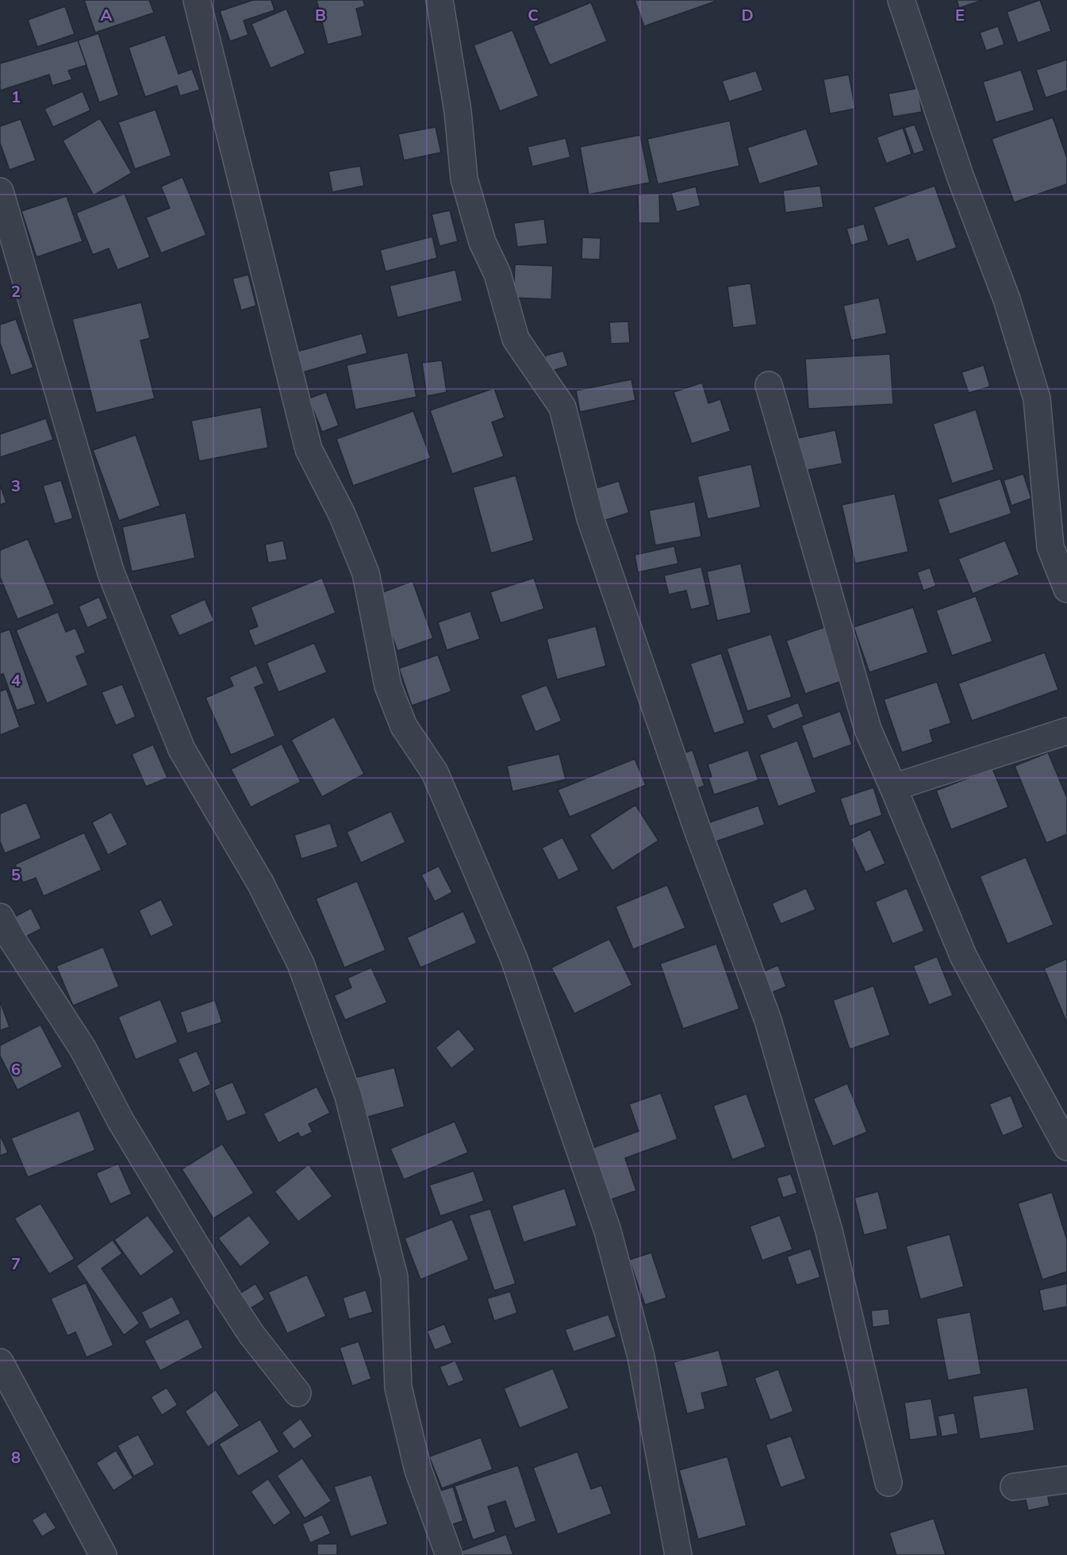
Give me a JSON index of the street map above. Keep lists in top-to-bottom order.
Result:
{
  "grid": {
    "columns": [
      "A",
      "B",
      "C",
      "D",
      "E"
    ],
    "rows": [
      "1",
      "2",
      "3",
      "4",
      "5",
      "6",
      "7",
      "8"
    ]
  }
}
